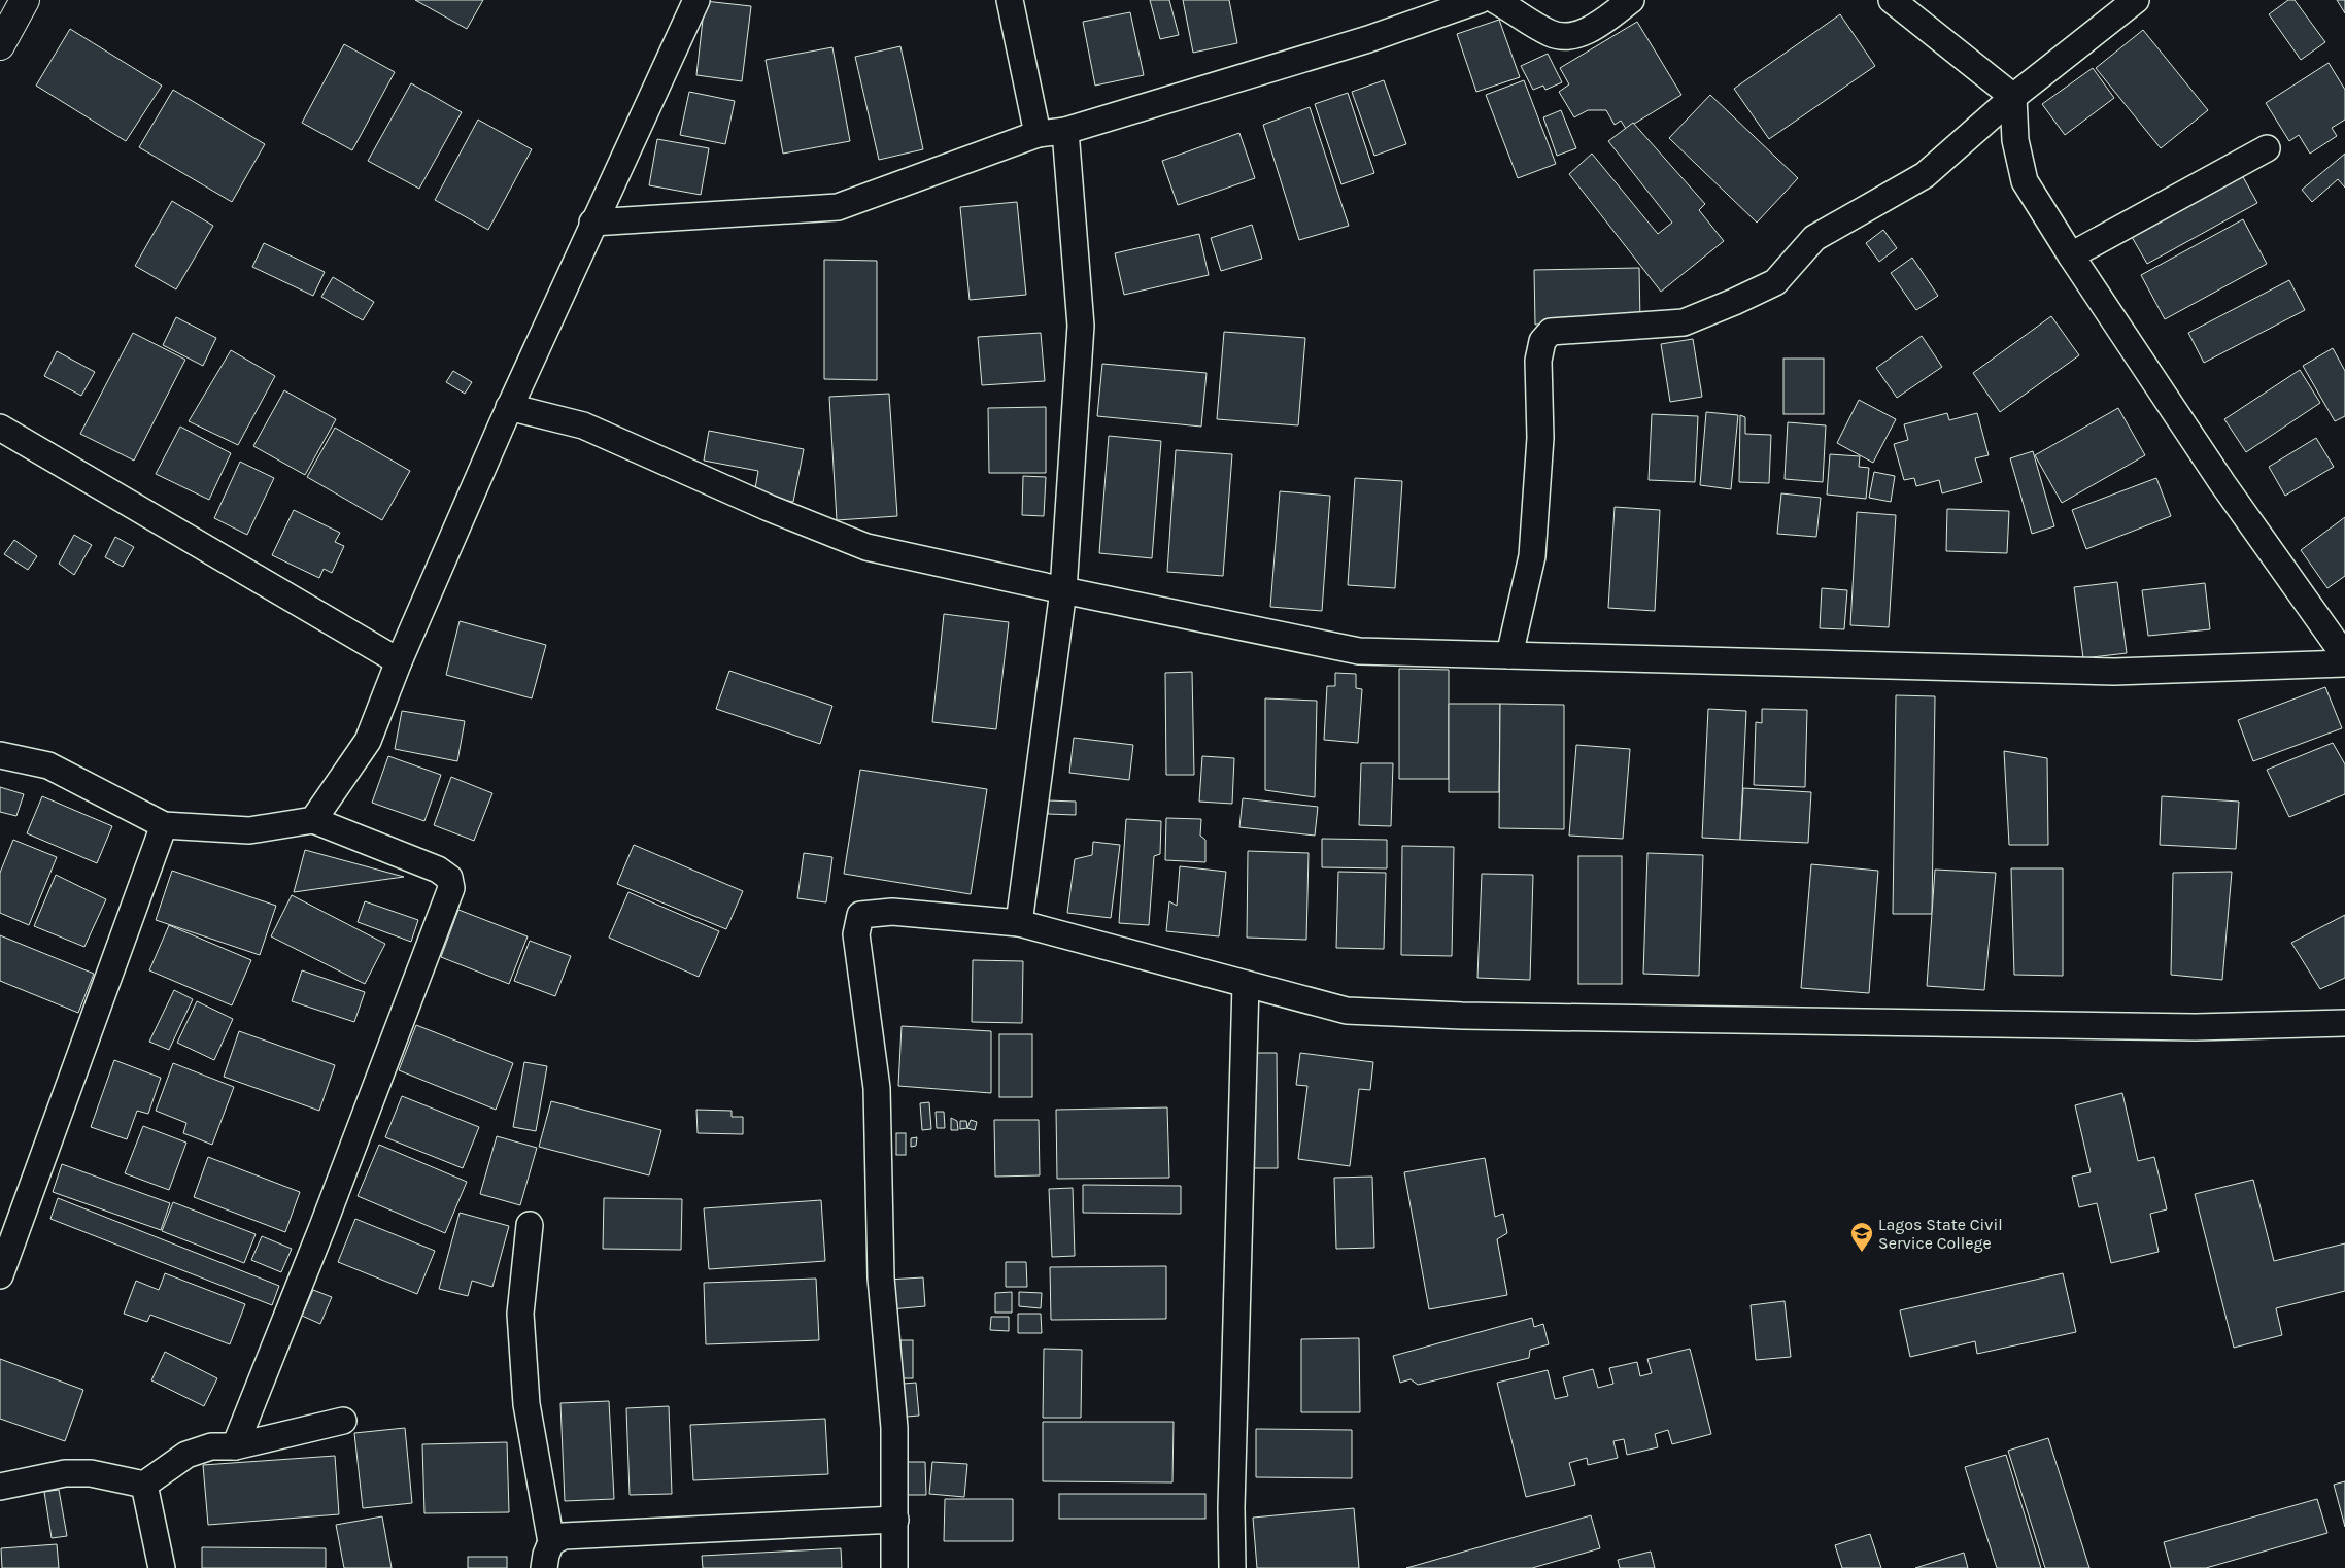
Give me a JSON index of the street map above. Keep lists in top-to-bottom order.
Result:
{
  "places": {
    "school or university": ["Lagos State Civil Service College"]
  }
}
